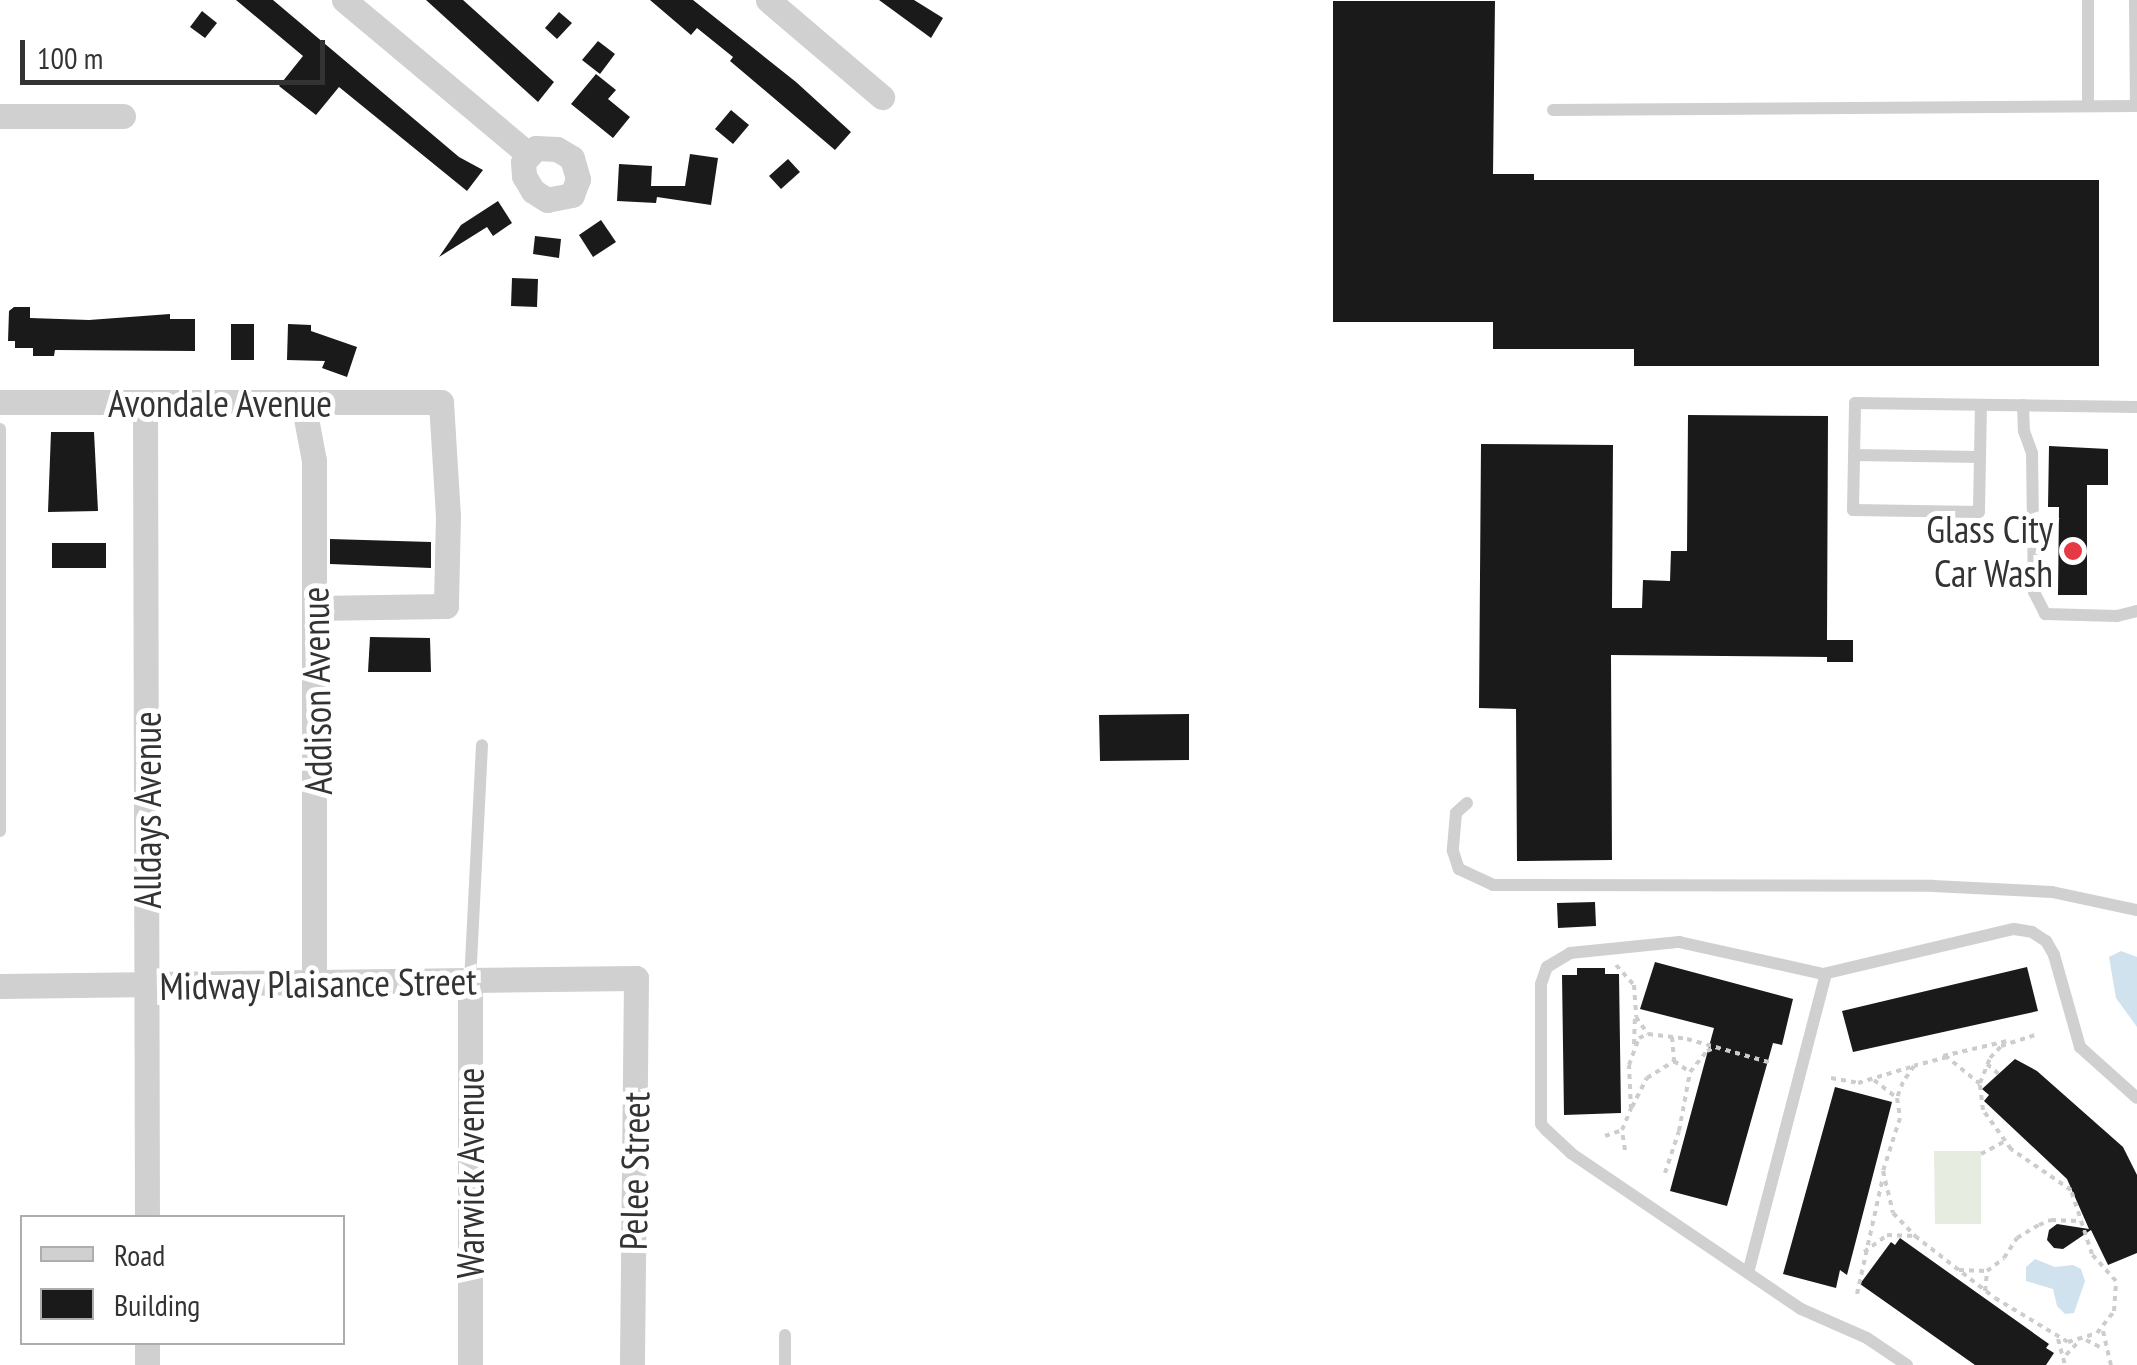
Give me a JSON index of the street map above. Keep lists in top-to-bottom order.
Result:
{
  "streets": {
    "street": [
      "Avondale Avenue",
      "Addison Avenue",
      "Alldays Avenue",
      "Midway Plaisance Street",
      "Pelee Street",
      "Warwick Avenue"
    ]
  },
  "crossings": [
    ["Avondale Avenue", "Addison Avenue"],
    ["Avondale Avenue", "Alldays Avenue"],
    ["Addison Avenue", "Midway Plaisance Street"],
    ["Alldays Avenue", "Midway Plaisance Street"],
    ["Midway Plaisance Street", "Pelee Street"],
    ["Midway Plaisance Street", "Warwick Avenue"]
  ],
  "places": ["Glass City Car Wash"],
  "legend": ["Road", "Building"],
  "scale_bar": "100 m"
}
